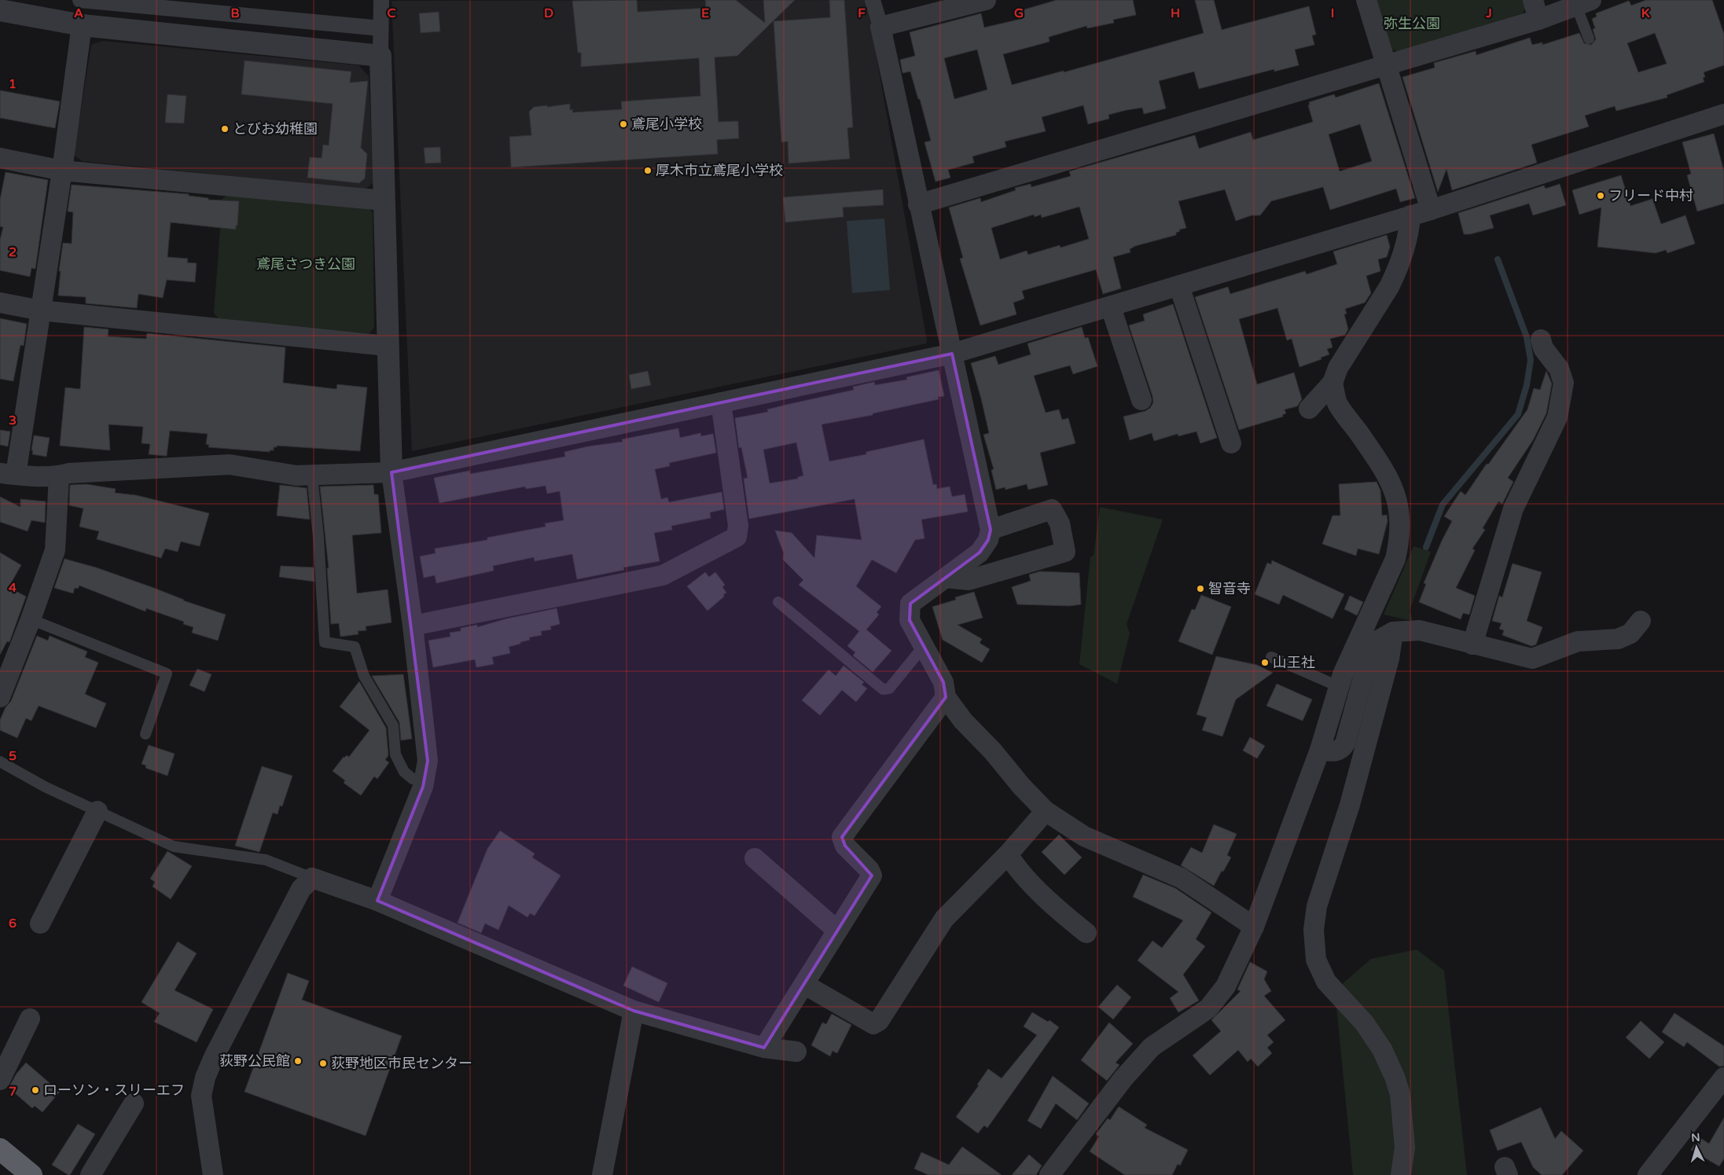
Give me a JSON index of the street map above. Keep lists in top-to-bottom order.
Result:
{
  "parks": ["弥生公園", "鳶尾さつき公園"],
  "places": [
    "鳶尾小学校",
    "とびお幼稚園",
    "厚木市立鳶尾小学校",
    "フリード中村",
    "智音寺",
    "山王社",
    "荻野公民館",
    "荻野地区市民センター",
    "ローソン・スリーエフ"
  ],
  "north": "top",
  "grid": {
    "columns": [
      "A",
      "B",
      "C",
      "D",
      "E",
      "F",
      "G",
      "H",
      "I",
      "J",
      "K"
    ],
    "rows": [
      "1",
      "2",
      "3",
      "4",
      "5",
      "6",
      "7"
    ]
  }
}
